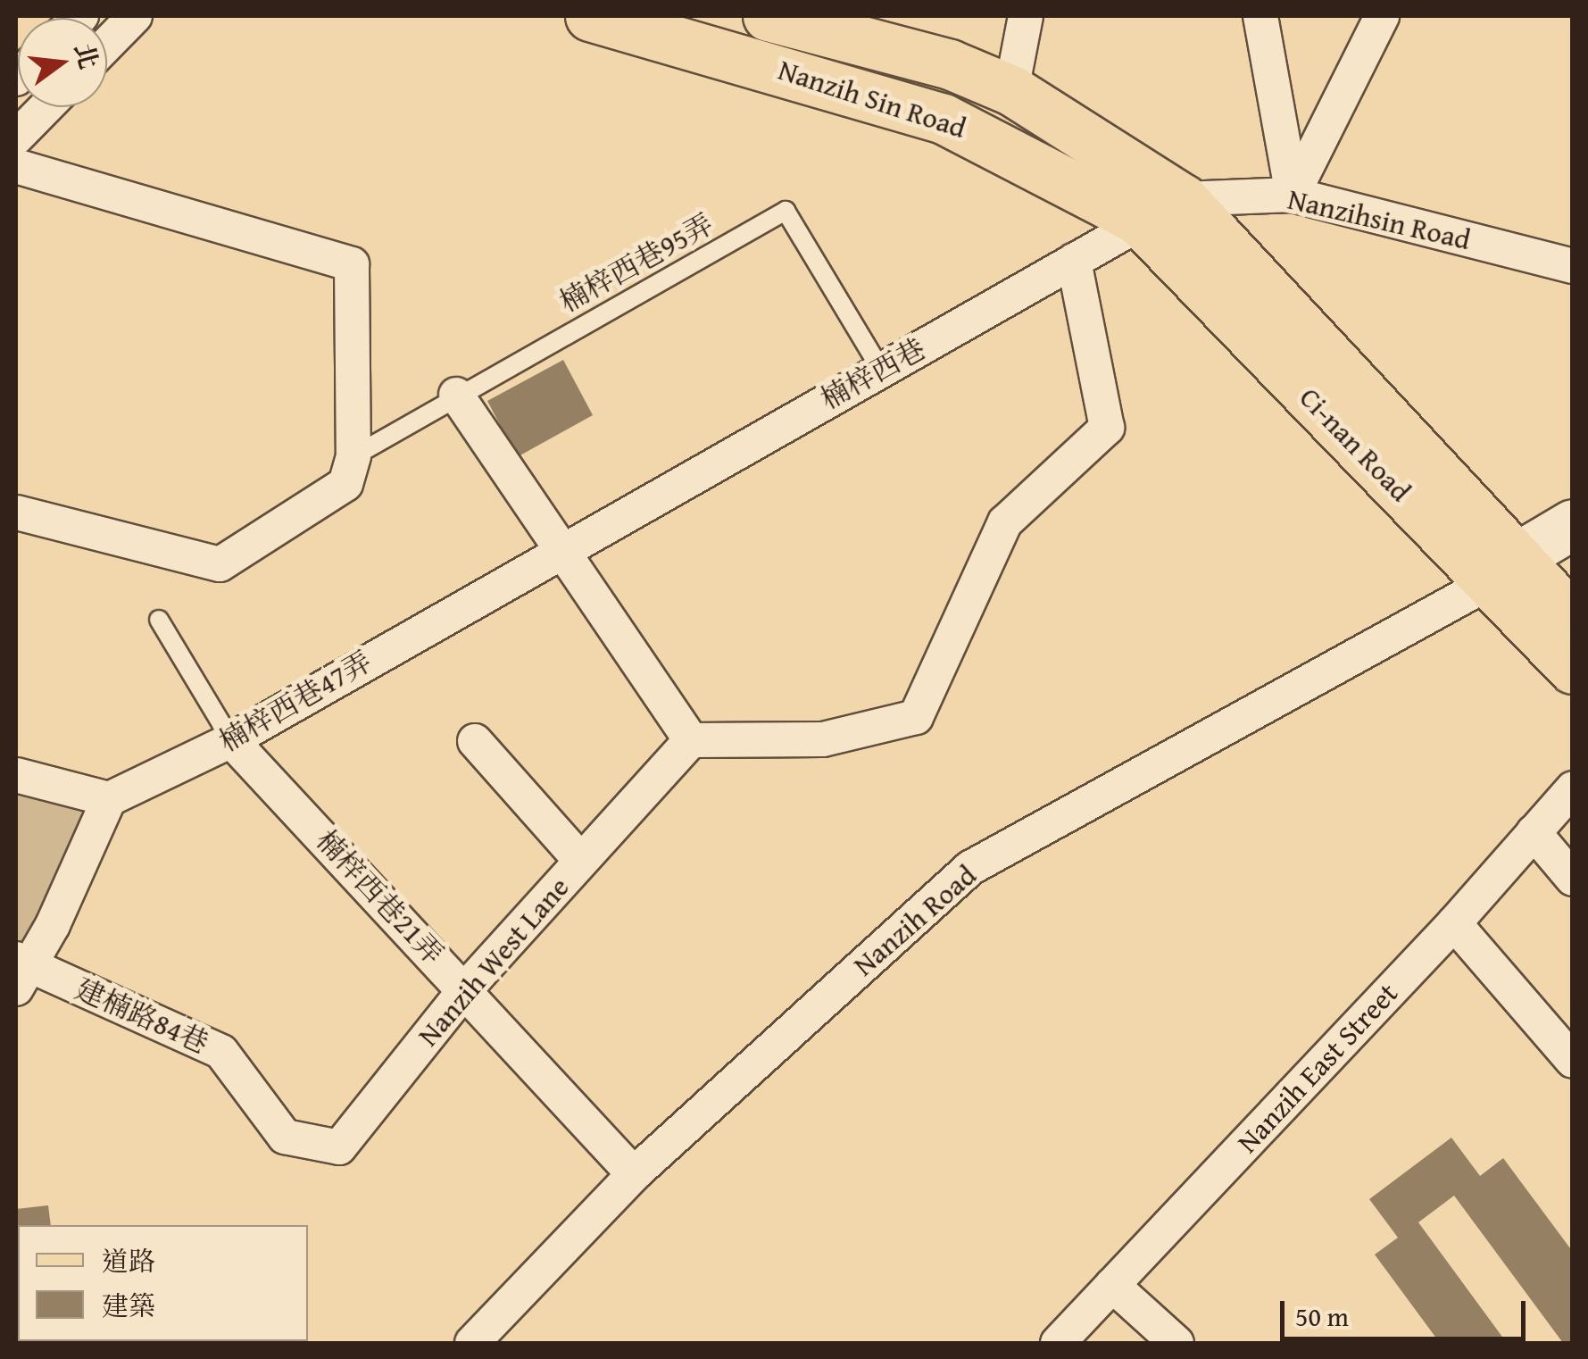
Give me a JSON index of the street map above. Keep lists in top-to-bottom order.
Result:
{
  "streets": {
    "main road": ["Nanzih Sin Road", "Ci-nan Road"],
    "street": [
      "Nanzihsin Road",
      "楠梓西巷",
      "楠梓西巷47弄",
      "楠梓西巷21弄",
      "Nanzih Road",
      "Nanzih West Lane",
      "建楠路84巷",
      "Nanzih East Street"
    ],
    "lane": ["楠梓西巷95弄"]
  },
  "crossings": [
    ["Nanzih Sin Road", "Nanzihsin Road"],
    ["Nanzih Sin Road", "楠梓西巷"],
    ["Nanzih Sin Road", "Ci-nan Road"],
    ["Nanzihsin Road", "楠梓西巷"],
    ["Nanzihsin Road", "Ci-nan Road"],
    ["楠梓西巷95弄", "楠梓西巷"],
    ["楠梓西巷", "Ci-nan Road"],
    ["楠梓西巷", "楠梓西巷47弄"],
    ["Ci-nan Road", "Nanzih Road"],
    ["楠梓西巷47弄", "楠梓西巷21弄"],
    ["楠梓西巷21弄", "Nanzih Road"],
    ["楠梓西巷21弄", "Nanzih West Lane"],
    ["Nanzih West Lane", "建楠路84巷"]
  ],
  "legend": ["道路", "建築"],
  "scale_bar": "50 m",
  "north": "right"
}
